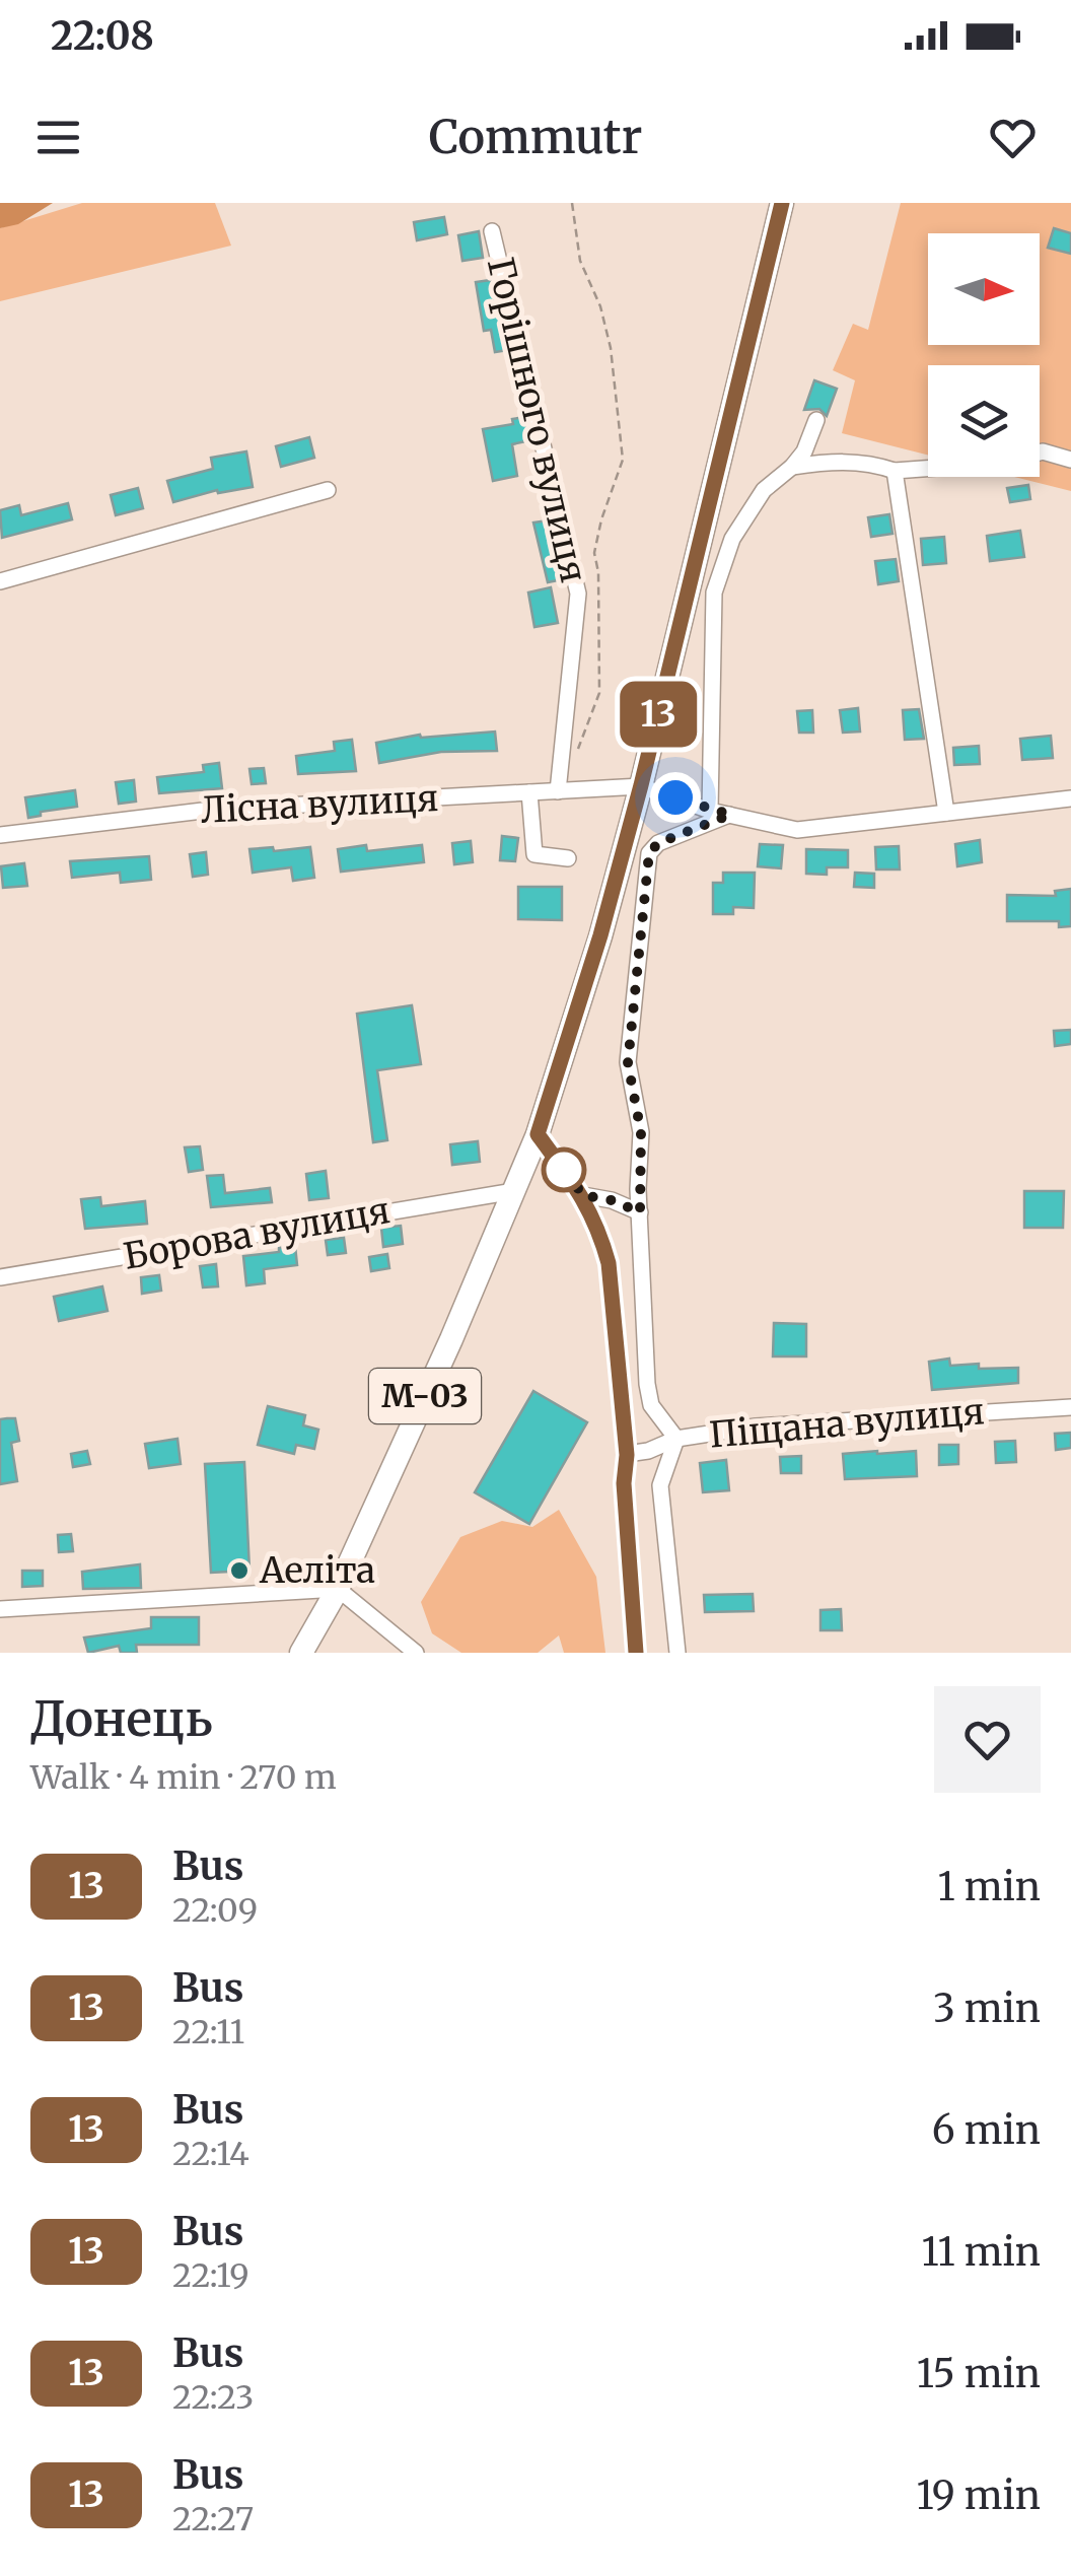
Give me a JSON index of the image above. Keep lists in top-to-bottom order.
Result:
{
  "streets": {
    "highway": ["М-03"],
    "street": [
      "Горішного вулиця",
      "Лісна вулиця",
      "Борова вулиця",
      "Піщана вулиця"
    ]
  },
  "crossings": [
    ["Горішного вулиця", "Лісна вулиця"],
    ["Лісна вулиця", "М-03"],
    ["Борова вулиця", "М-03"]
  ],
  "places": ["Аеліта"],
  "lines": ["bus line 13"],
  "north": "right",
  "page": {
    "status": "22:08",
    "header": "Commutr",
    "on_map": "13",
    "heading": ["Донець", "Walk · 4 min · 270 m"],
    "list": [
      {
        "mark": "13",
        "name": "Bus",
        "note": "22:09",
        "value": "1 min"
      },
      {
        "mark": "13",
        "name": "Bus",
        "note": "22:11",
        "value": "3 min"
      },
      {
        "mark": "13",
        "name": "Bus",
        "note": "22:14",
        "value": "6 min"
      },
      {
        "mark": "13",
        "name": "Bus",
        "note": "22:19",
        "value": "11 min"
      },
      {
        "mark": "13",
        "name": "Bus",
        "note": "22:23",
        "value": "15 min"
      },
      {
        "mark": "13",
        "name": "Bus",
        "note": "22:27",
        "value": "19 min"
      }
    ]
  }
}
